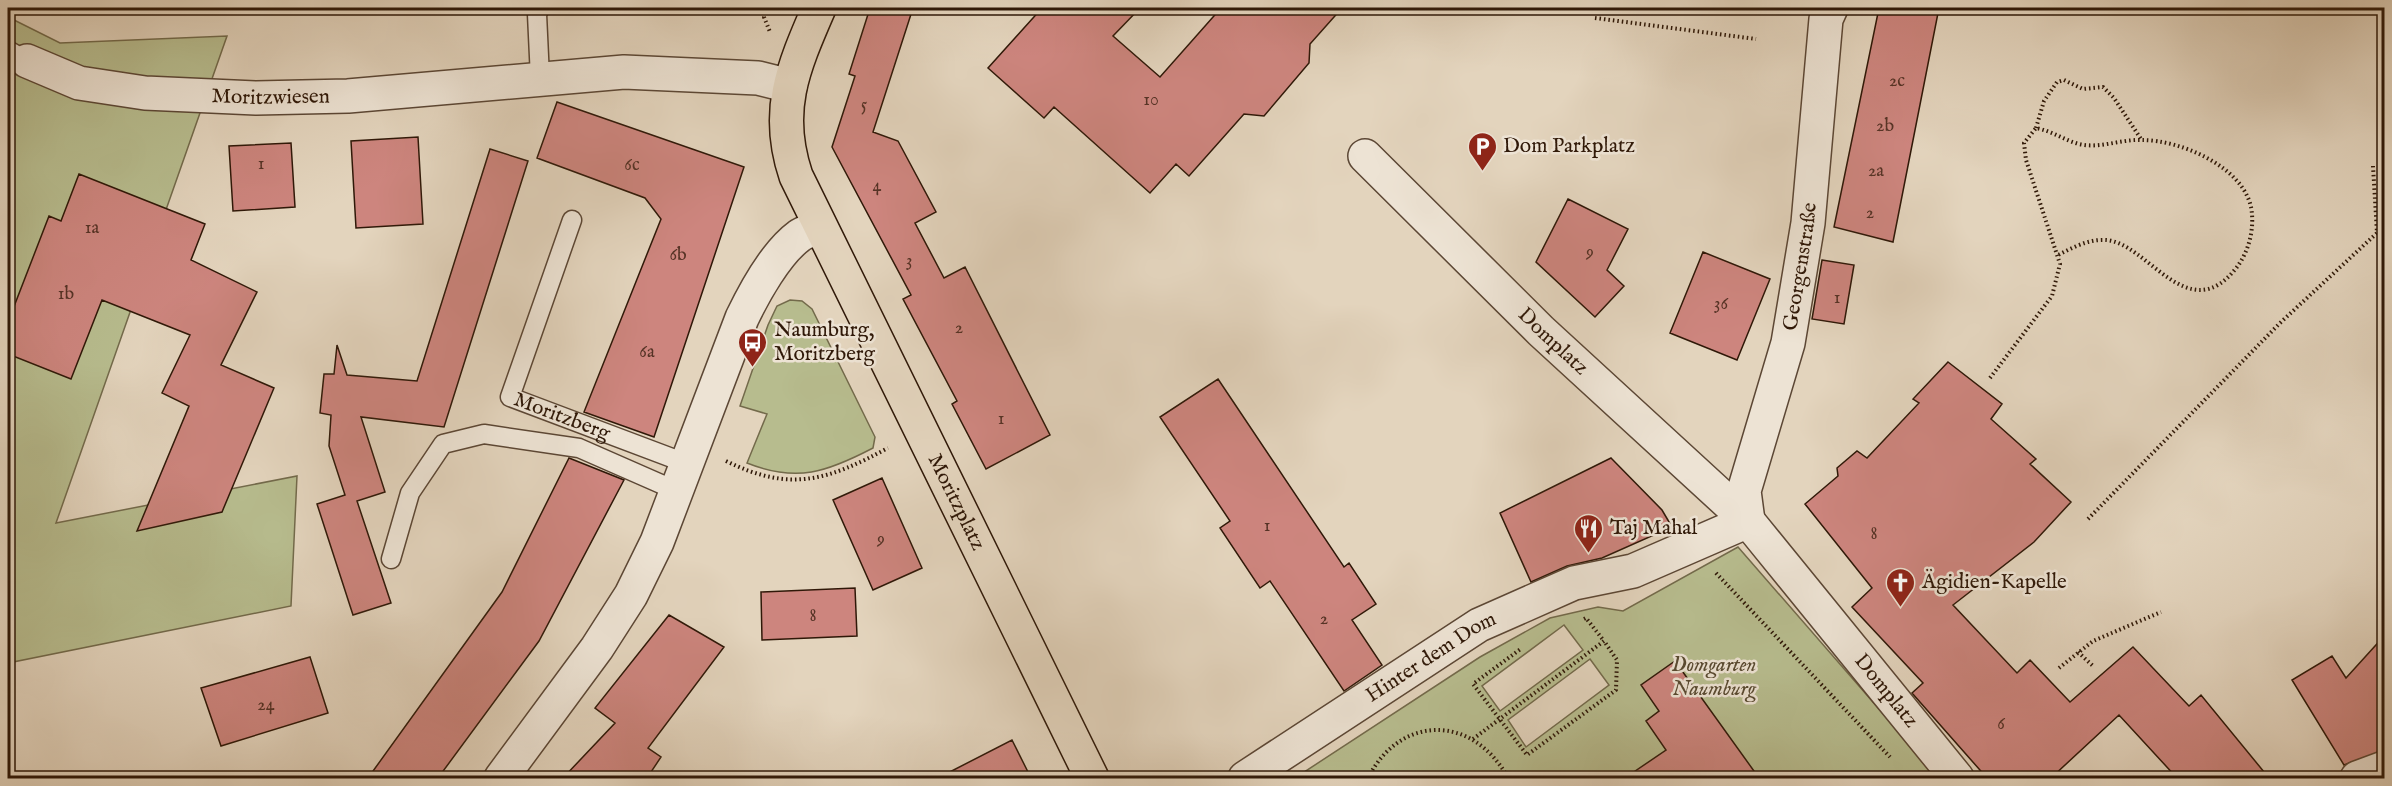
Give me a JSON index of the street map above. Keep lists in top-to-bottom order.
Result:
{
  "streets": {
    "main road": ["Moritzplatz"],
    "street": [
      "Moritzwiesen",
      "Georgenstraße",
      "Domplatz",
      "Hinter dem Dom"
    ],
    "lane": ["Moritzberg"]
  },
  "crossings": [
    ["Moritzwiesen", "Moritzplatz"],
    ["Georgenstraße", "Domplatz"]
  ],
  "parks": ["Domgarten Naumburg"],
  "places": {
    "parking": ["Dom Parkplatz"],
    "bus stop": ["Naumburg, Moritzberg"],
    "restaurant": ["Taj Mahal"],
    "church": ["Ägidien-Kapelle"]
  },
  "house_numbers": [
    "2c",
    "10",
    "5",
    "2b",
    "1",
    "6c",
    "2a",
    "4",
    "2",
    "1a",
    "9",
    "6b",
    "3",
    "1b",
    "1",
    "36",
    "2",
    "6a",
    "1",
    "1",
    "8",
    "9",
    "8",
    "2",
    "24",
    "6"
  ]
}
